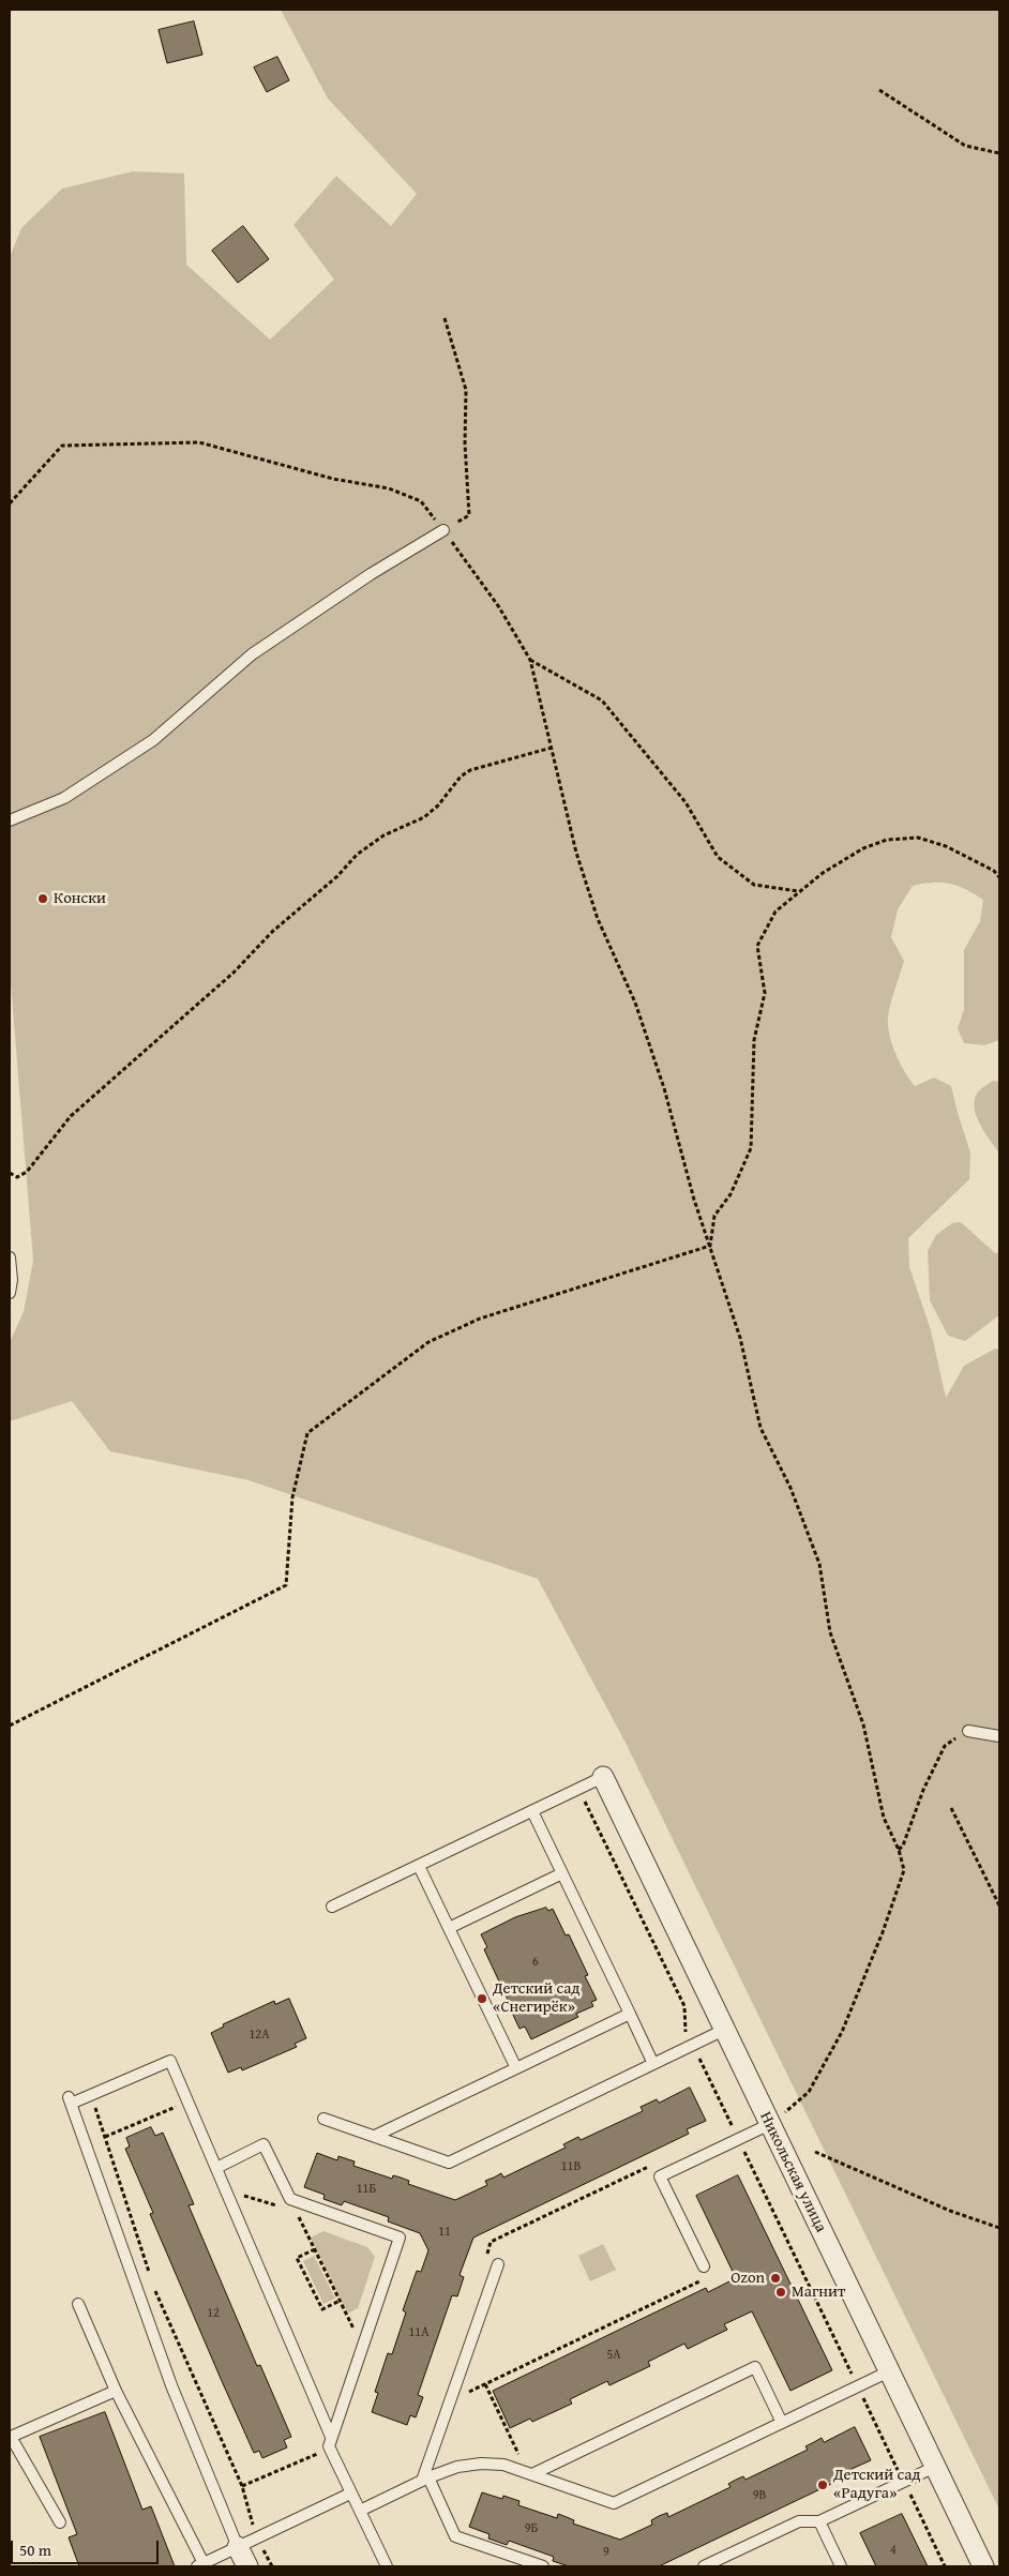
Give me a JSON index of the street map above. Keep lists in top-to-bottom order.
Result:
{
  "streets": {
    "street": ["Никольская улица"]
  },
  "places": [
    "Конски",
    "Детский сад «Снегирёк»",
    "Ozon",
    "Магнит",
    "Детский сад «Радуга»"
  ],
  "house_numbers": [
    "6",
    "12А",
    "11В",
    "11Б",
    "11",
    "12",
    "11А",
    "5А",
    "9В",
    "9Б",
    "4",
    "9"
  ],
  "scale_bar": "50 m"
}
